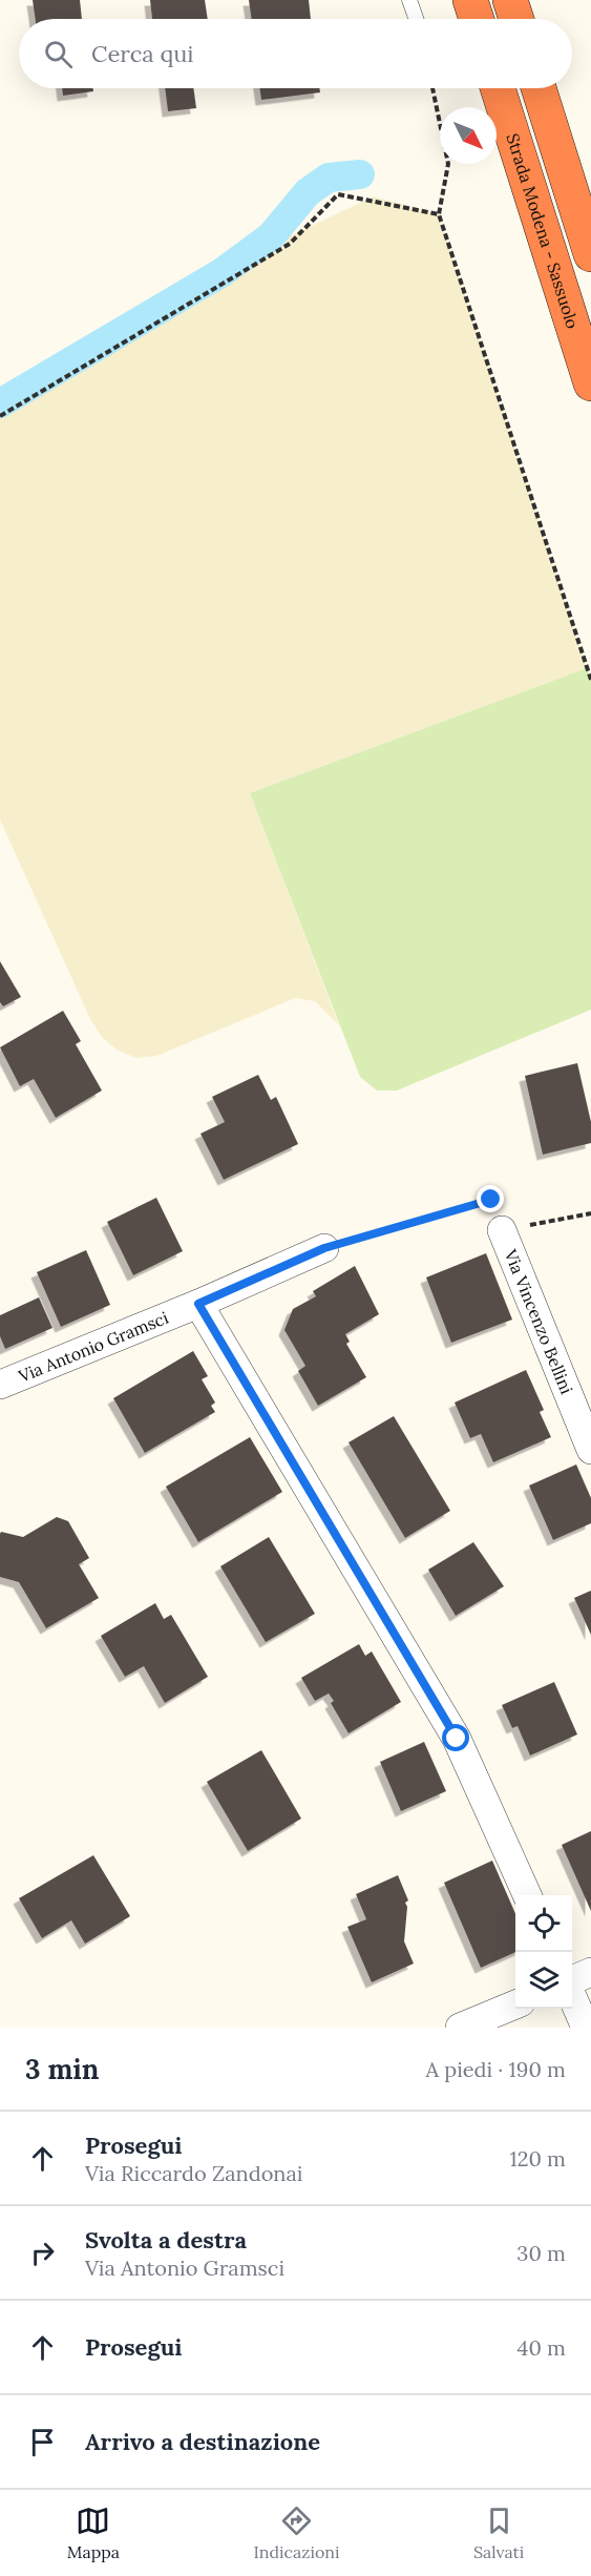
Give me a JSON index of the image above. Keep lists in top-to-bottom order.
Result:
{
  "streets": {
    "highway": ["Strada Modena - Sassuolo"],
    "street": ["Via Vincenzo Bellini", "Via Antonio Gramsci"]
  },
  "north": "bottom right",
  "page": {
    "search": "Cerca qui",
    "heading": ["3 min", "A piedi · 190 m"],
    "list": [
      ["Prosegui", "Via Riccardo Zandonai", "120 m"],
      ["Svolta a destra", "Via Antonio Gramsci", "30 m"],
      ["Prosegui", "40 m"],
      "Arrivo a destinazione"
    ],
    "nav": ["Mappa", "Indicazioni", "Salvati"]
  }
}
